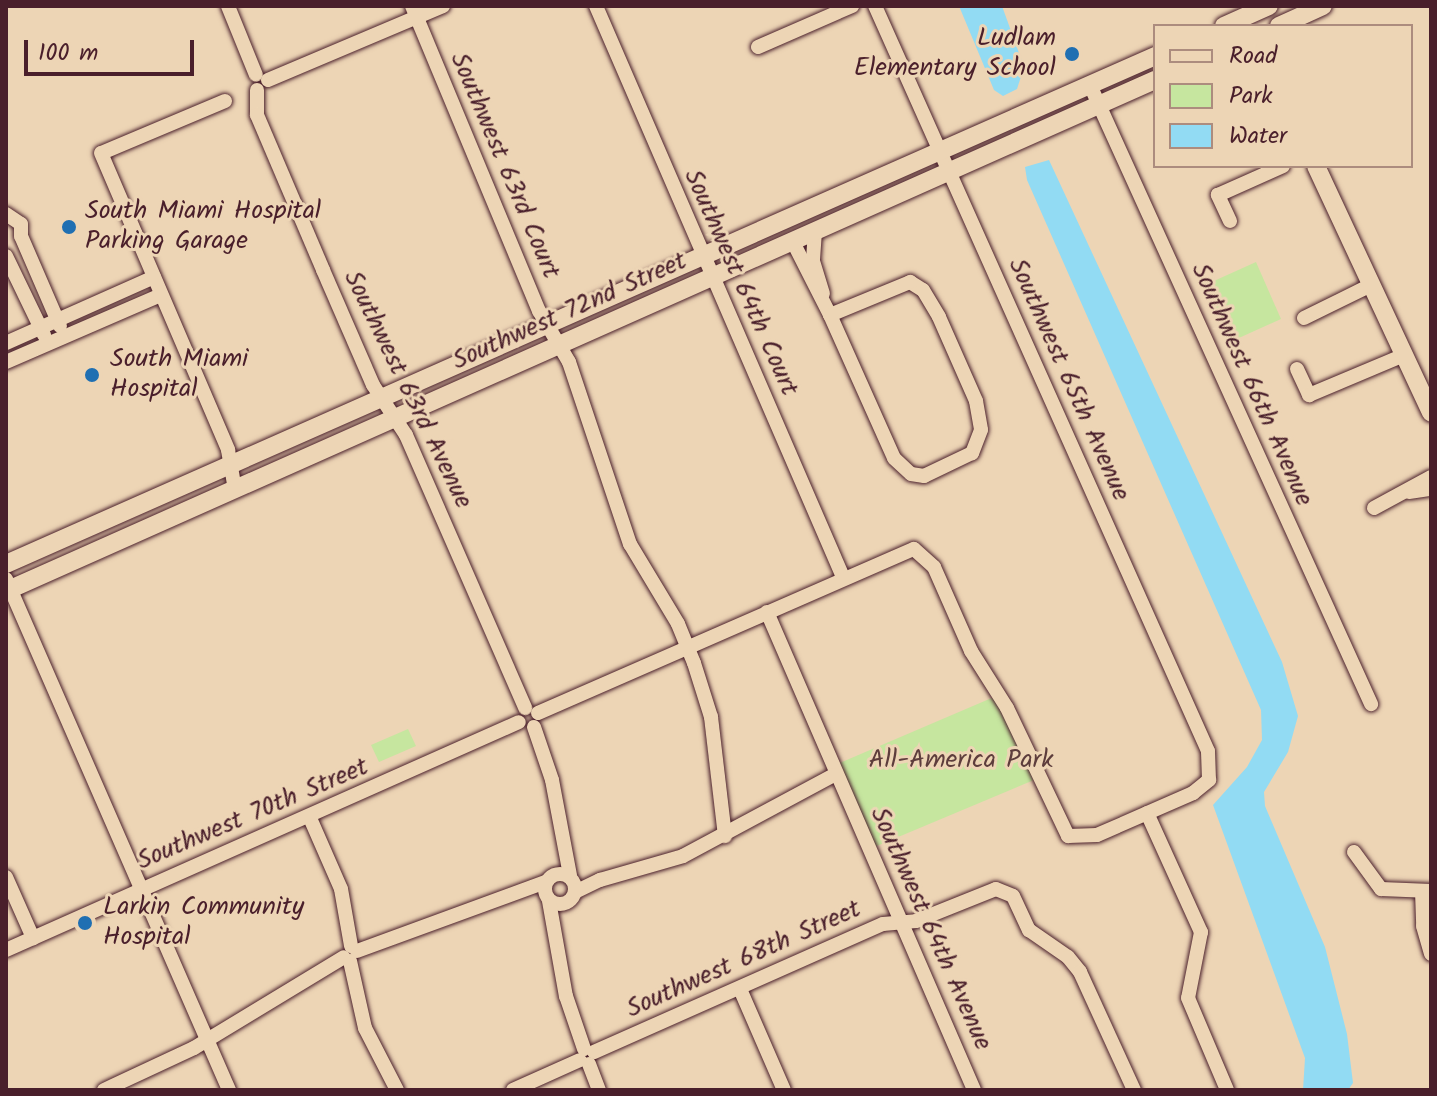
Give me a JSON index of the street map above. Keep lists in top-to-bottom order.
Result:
{
  "streets": {
    "main road": ["Southwest 72nd Street"],
    "street": [
      "Southwest 63rd Court",
      "Southwest 64th Court",
      "Southwest 65th Avenue",
      "Southwest 66th Avenue",
      "Southwest 63rd Avenue",
      "Southwest 70th Street",
      "Southwest 64th Avenue",
      "Southwest 68th Street"
    ]
  },
  "crossings": [
    ["Southwest 63rd Court", "Southwest 72nd Street"],
    ["Southwest 64th Court", "Southwest 72nd Street"],
    ["Southwest 72nd Street", "Southwest 65th Avenue"],
    ["Southwest 72nd Street", "Southwest 66th Avenue"],
    ["Southwest 72nd Street", "Southwest 63rd Avenue"],
    ["Southwest 63rd Avenue", "Southwest 70th Street"],
    ["Southwest 64th Avenue", "Southwest 68th Street"]
  ],
  "parks": ["All-America Park"],
  "places": [
    "Ludlam Elementary School",
    "South Miami Hospital Parking Garage",
    "South Miami Hospital",
    "Larkin Community Hospital"
  ],
  "legend": ["Road", "Park", "Water"],
  "scale_bar": "100 m"
}
